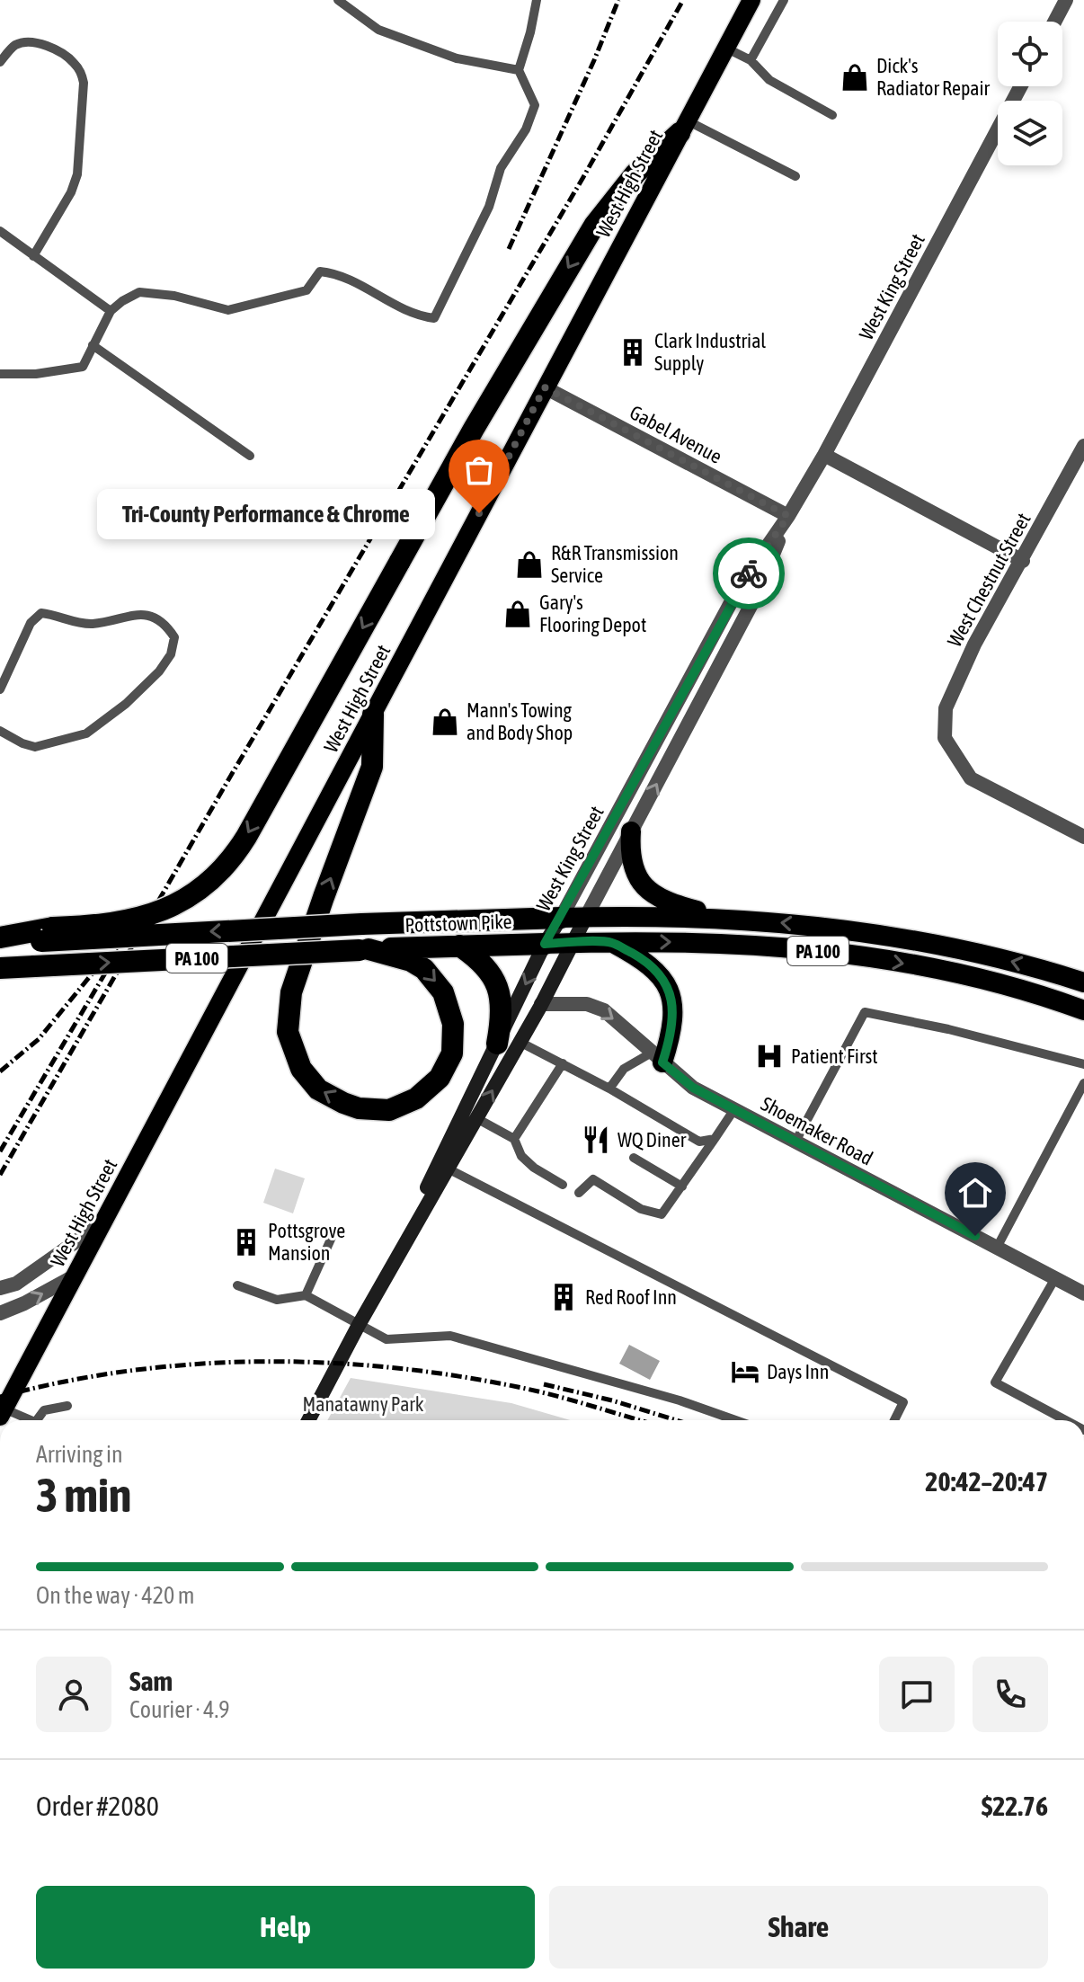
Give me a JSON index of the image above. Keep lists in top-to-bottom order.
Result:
{
  "streets": {
    "highway": ["Pottstown Pike", "PA 100"],
    "main road": ["West High Street", "West King Street"],
    "street": ["Gabel Avenue", "West Chestnut Street", "Shoemaker Road"]
  },
  "crossings": [
    ["West High Street", "Gabel Avenue"],
    ["West King Street", "Gabel Avenue"],
    ["West King Street", "Pottstown Pike"],
    ["West King Street", "Shoemaker Road"]
  ],
  "parks": ["Manatawny Park"],
  "places": {
    "shop": [
      "Dick's Radiator Repair",
      "R&R Transmission Service",
      "Gary's Flooring Depot",
      "Mann's Towing and Body Shop"
    ],
    "building": ["Clark Industrial Supply", "Pottsgrove Mansion", "Red Roof Inn"],
    "other": ["Tri-County Performance & Chrome"],
    "hospital": ["Patient First"],
    "restaurant": ["WQ Diner"],
    "hotel": ["Days Inn"]
  },
  "page": {
    "bubble": "Tri-County Performance & Chrome",
    "heading": ["3 min", "Arriving in", "20:42–20:47"],
    "panel": [
      "Sam",
      "Courier · 4.9",
      "Order #2080",
      "$22.76"
    ],
    "bar": "On the way · 420 m",
    "buttons": ["Help", "Share"]
  }
}
